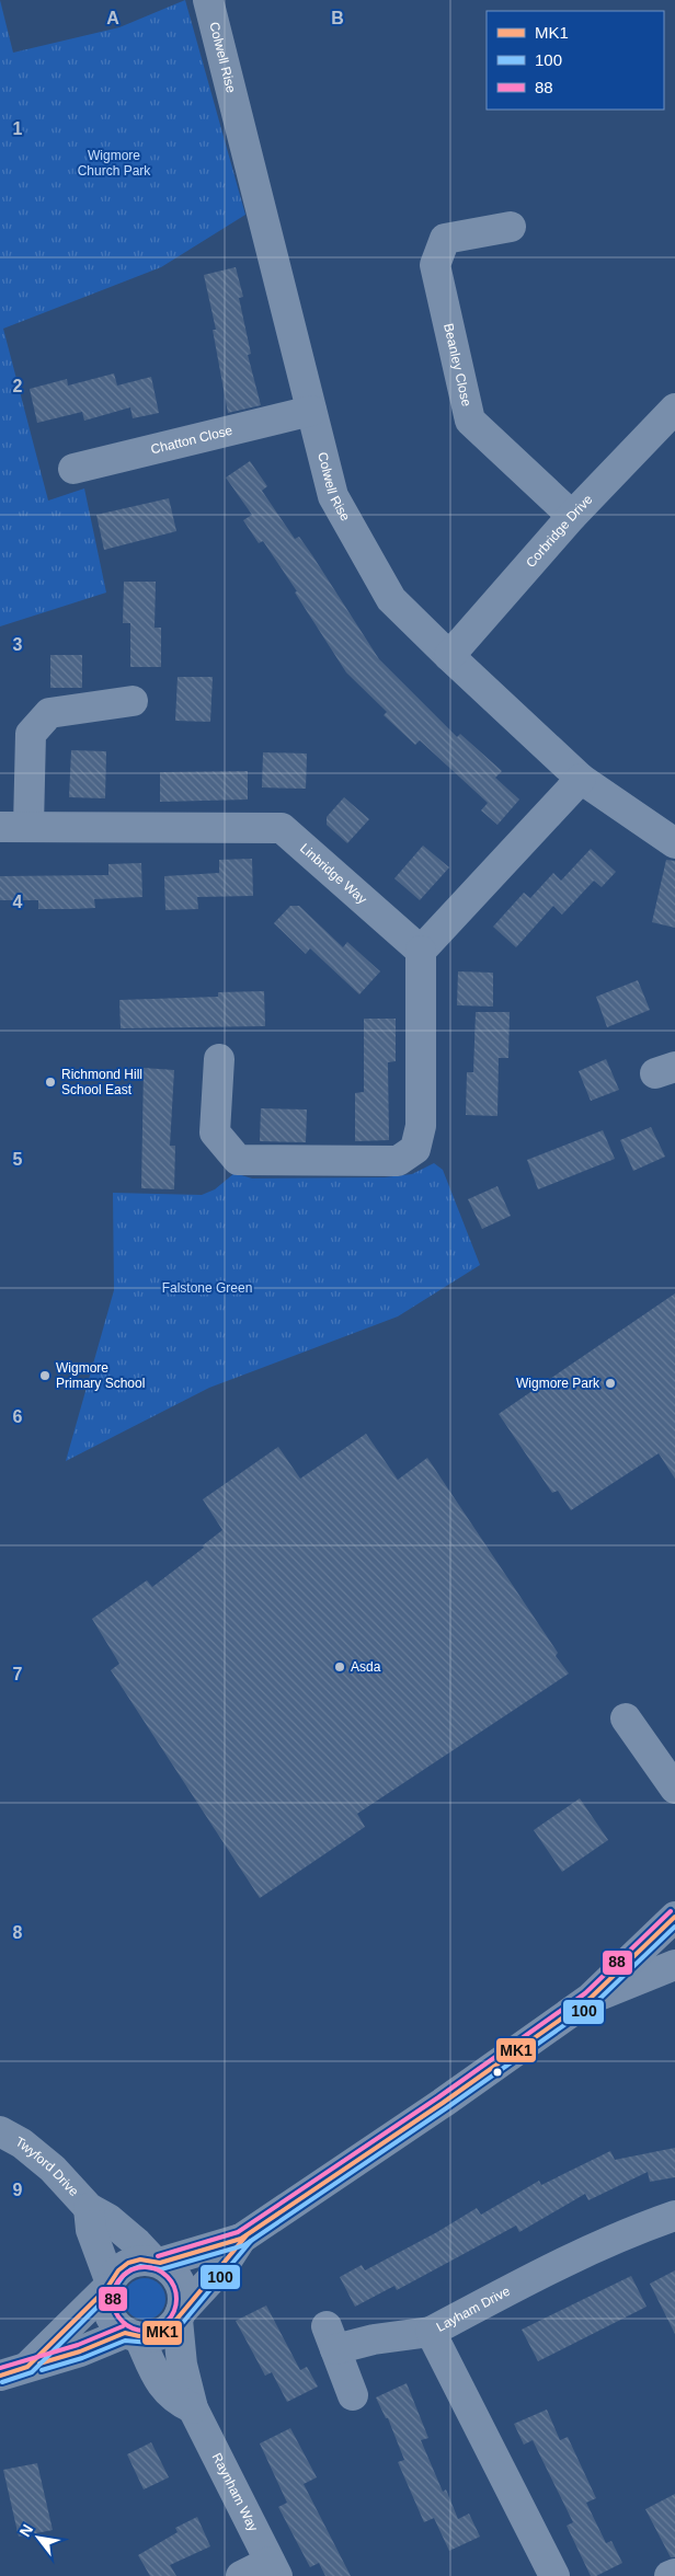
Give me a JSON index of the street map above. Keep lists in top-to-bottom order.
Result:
{
  "streets": {
    "street": [
      "Colwell Rise",
      "Beanley Close",
      "Chatton Close",
      "Corbridge Drive",
      "Linbridge Way",
      "Twyford Drive",
      "Layham Drive",
      "Raynham Way"
    ]
  },
  "crossings": [
    ["Colwell Rise", "Chatton Close"],
    ["Colwell Rise", "Corbridge Drive"],
    ["Beanley Close", "Corbridge Drive"],
    ["Twyford Drive", "Raynham Way"]
  ],
  "parks": ["Wigmore Church Park", "Falstone Green"],
  "places": [
    "Richmond Hill School East",
    "Wigmore Primary School",
    "Wigmore Park",
    "Asda"
  ],
  "lines": ["transit line 88", "transit line MK1", "transit line 100"],
  "legend": ["MK1", "100", "88"],
  "north": "top left",
  "grid": {
    "columns": ["A", "B"],
    "rows": [
      "1",
      "2",
      "3",
      "4",
      "5",
      "6",
      "7",
      "8",
      "9"
    ]
  }
}
